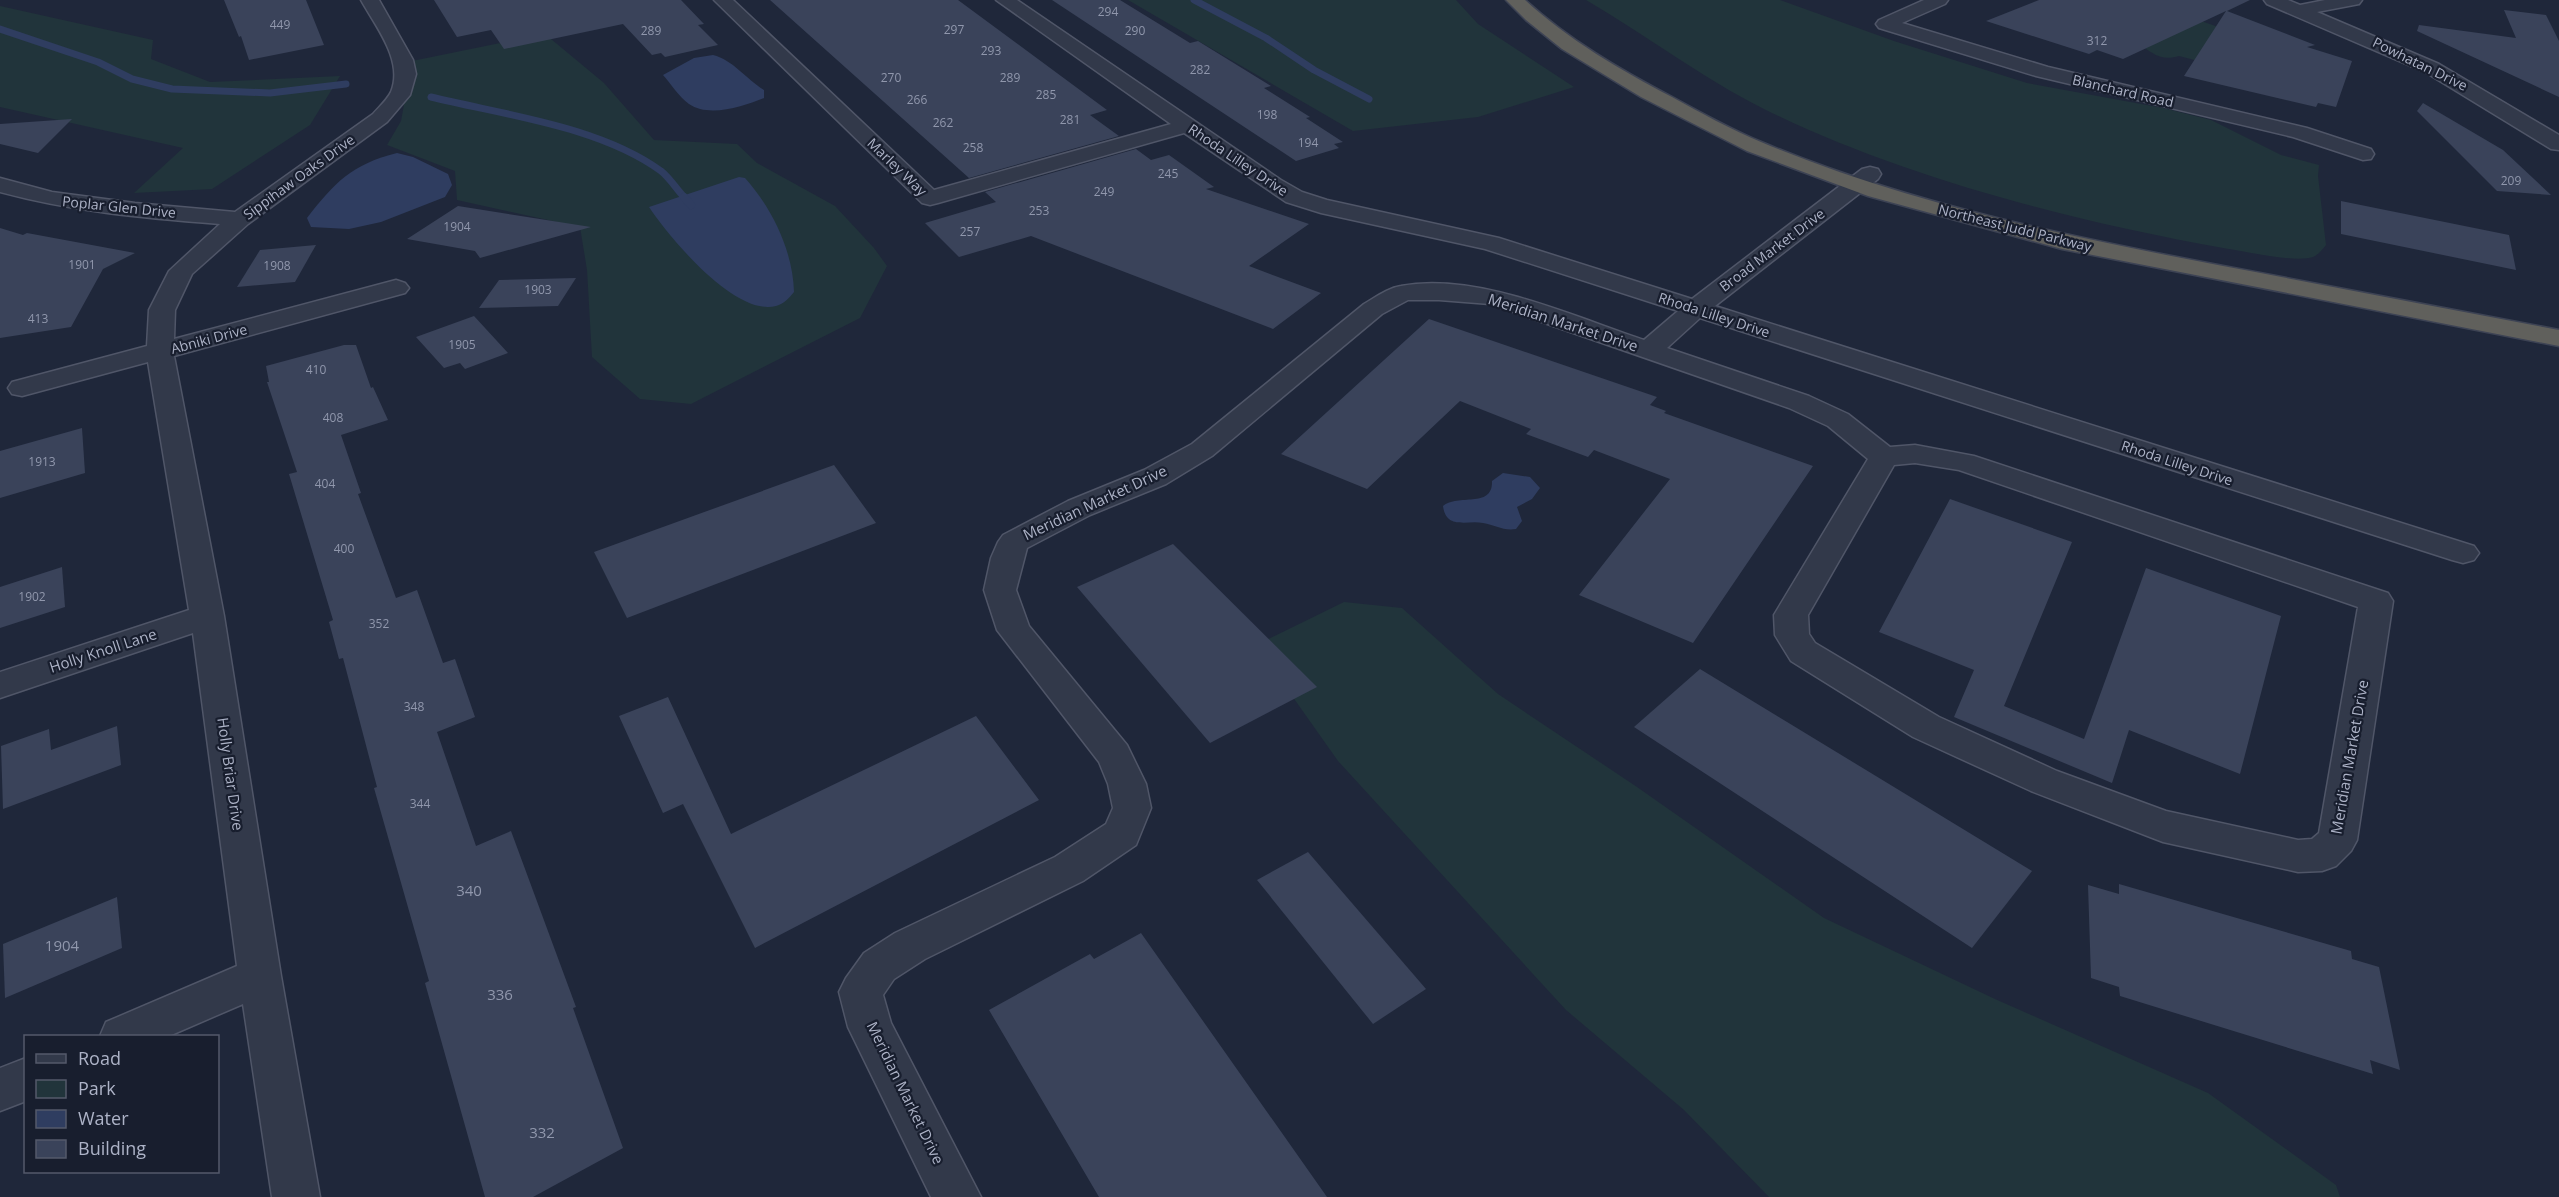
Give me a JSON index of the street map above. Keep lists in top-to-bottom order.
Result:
{
  "streets": {
    "highway": ["Northeast Judd Parkway"],
    "street": [
      "Powhatan Drive",
      "Blanchard Road",
      "Rhoda Lilley Drive",
      "Marley Way",
      "Sippihaw Oaks Drive",
      "Poplar Glen Drive",
      "Broad Market Drive",
      "Meridian Market Drive",
      "Abniki Drive",
      "Holly Knoll Lane",
      "Holly Briar Drive"
    ]
  },
  "crossings": [
    ["Rhoda Lilley Drive", "Marley Way"],
    ["Rhoda Lilley Drive", "Broad Market Drive"],
    ["Sippihaw Oaks Drive", "Poplar Glen Drive"],
    ["Sippihaw Oaks Drive", "Abniki Drive"],
    ["Sippihaw Oaks Drive", "Holly Briar Drive"],
    ["Northeast Judd Parkway", "Broad Market Drive"],
    ["Broad Market Drive", "Meridian Market Drive"],
    ["Abniki Drive", "Holly Briar Drive"],
    ["Holly Knoll Lane", "Holly Briar Drive"]
  ],
  "house_numbers": [
    "294",
    "449",
    "297",
    "289",
    "290",
    "312",
    "293",
    "282",
    "270",
    "289",
    "285",
    "266",
    "198",
    "281",
    "262",
    "194",
    "258",
    "245",
    "209",
    "249",
    "253",
    "1904",
    "257",
    "1901",
    "1908",
    "1903",
    "413",
    "1905",
    "410",
    "408",
    "1913",
    "404",
    "400",
    "1902",
    "352",
    "348",
    "344",
    "340",
    "1904",
    "336",
    "332"
  ],
  "legend": [
    "Road",
    "Park",
    "Water",
    "Building"
  ]
}
